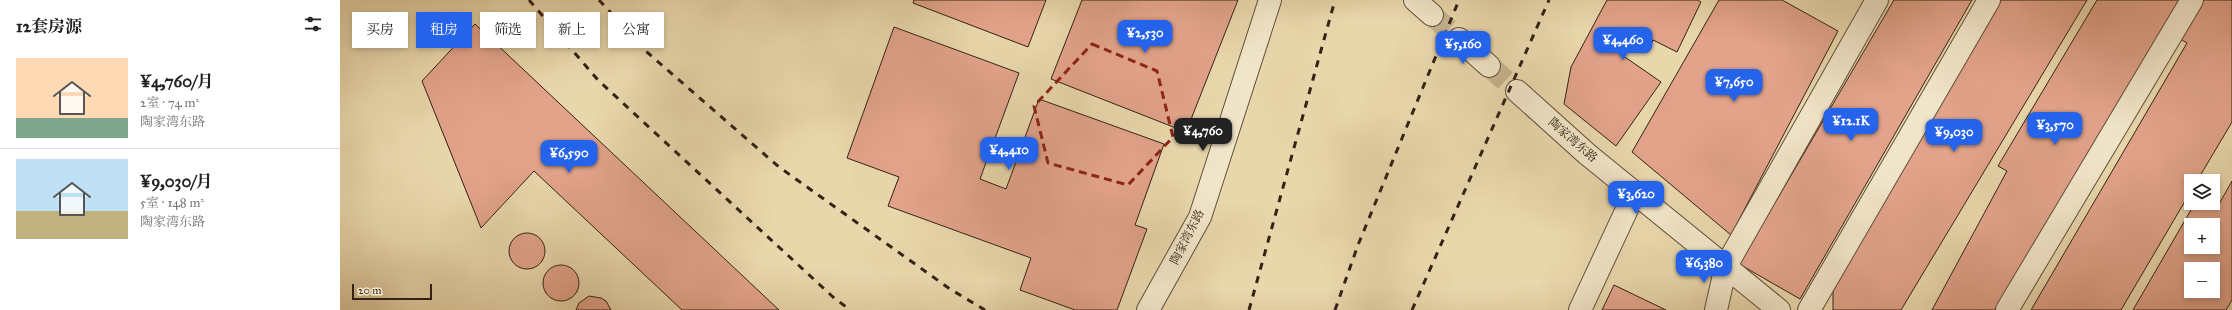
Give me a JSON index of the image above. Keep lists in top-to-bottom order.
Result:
{
  "streets": {
    "street": ["陶家湾东路"]
  },
  "scale_bar": "20 m",
  "page": {
    "heading": "12套房源",
    "chip": [
      "买房",
      "租房",
      "筛选",
      "新上",
      "公寓"
    ],
    "price": [
      "¥2,530",
      "¥4,460",
      "¥5,160",
      "¥7,650",
      "¥12.1K",
      "¥3,570",
      "¥4,760",
      "¥9,030",
      "¥4,410",
      "¥6,590",
      "¥3,620",
      "¥6,380"
    ],
    "list": [
      {
        "name": "¥4,760/月",
        "note": "2室 · 74 m² · 陶家湾东路"
      },
      {
        "name": "¥9,030/月",
        "note": "5室 · 148 m² · 陶家湾东路"
      }
    ],
    "map_buttons": ["+", "−"],
    "scale": "20 m"
  }
}
